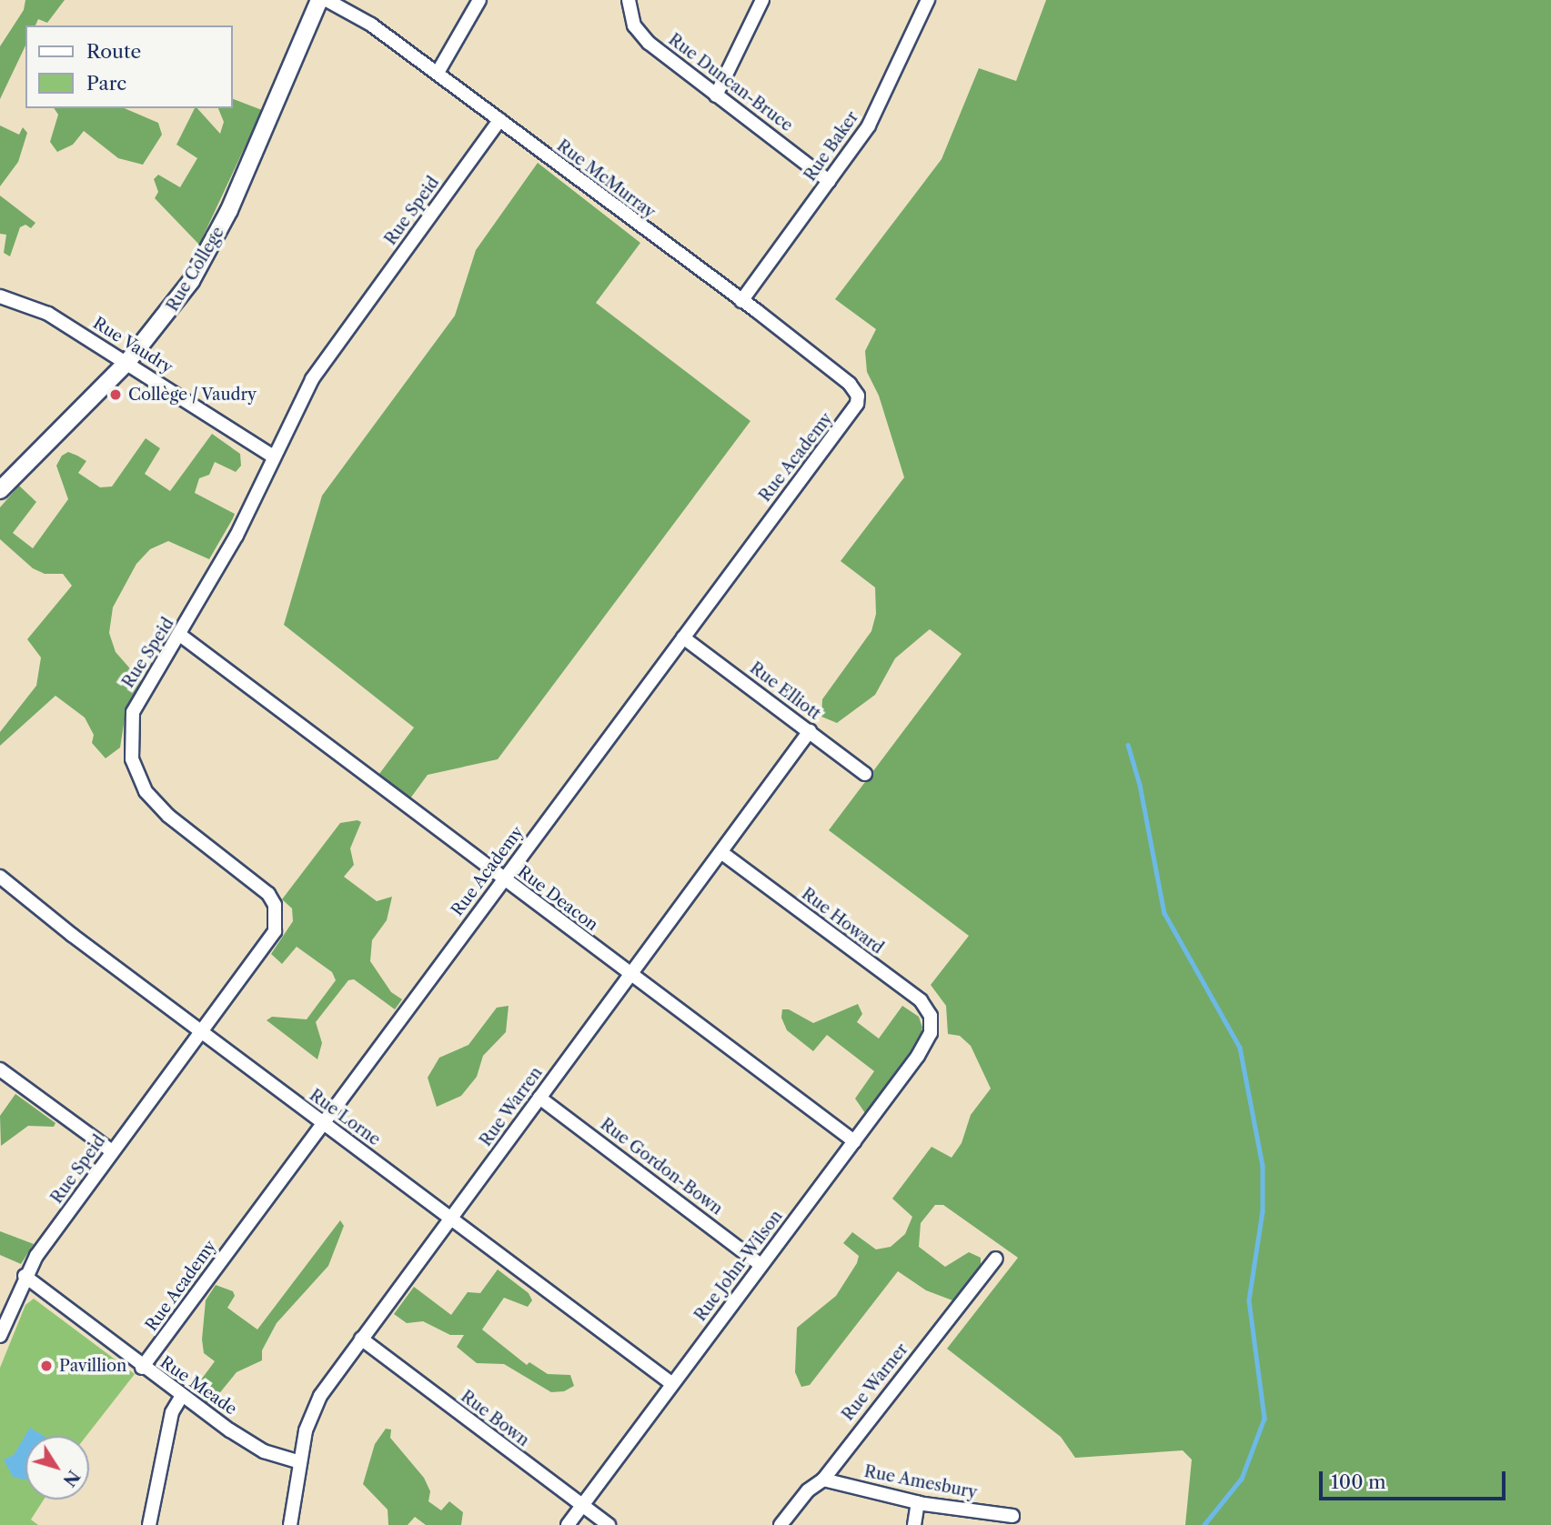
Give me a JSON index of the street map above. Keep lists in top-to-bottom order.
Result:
{
  "streets": {
    "street": [
      "Rue Duncan-Bruce",
      "Rue Baker",
      "Rue McMurray",
      "Rue Speid",
      "Rue College",
      "Rue Vaudry",
      "Rue Academy",
      "Rue Elliott",
      "Rue Deacon",
      "Rue Howard",
      "Rue Warren",
      "Rue Lorne",
      "Rue Gordon-Bown",
      "Rue John-Wilson",
      "Rue Warner",
      "Rue Meade",
      "Rue Bown",
      "Rue Amesbury"
    ]
  },
  "crossings": [
    ["Rue Duncan-Bruce", "Rue Baker"],
    ["Rue Baker", "Rue McMurray"],
    ["Rue McMurray", "Rue Speid"],
    ["Rue McMurray", "Rue Academy"],
    ["Rue Speid", "Rue Vaudry"],
    ["Rue Speid", "Rue Deacon"],
    ["Rue Speid", "Rue Lorne"],
    ["Rue Speid", "Rue Meade"],
    ["Rue College", "Rue Vaudry"],
    ["Rue Academy", "Rue Elliott"],
    ["Rue Academy", "Rue Deacon"],
    ["Rue Academy", "Rue Lorne"],
    ["Rue Academy", "Rue Meade"],
    ["Rue Elliott", "Rue Warren"],
    ["Rue Deacon", "Rue Warren"],
    ["Rue Deacon", "Rue John-Wilson"],
    ["Rue Howard", "Rue Warren"],
    ["Rue Howard", "Rue John-Wilson"],
    ["Rue Warren", "Rue Lorne"],
    ["Rue Warren", "Rue Gordon-Bown"],
    ["Rue Warren", "Rue Meade"],
    ["Rue Warren", "Rue Bown"],
    ["Rue Lorne", "Rue John-Wilson"],
    ["Rue Gordon-Bown", "Rue John-Wilson"],
    ["Rue John-Wilson", "Rue Bown"],
    ["Rue Warner", "Rue Amesbury"]
  ],
  "places": ["Collège / Vaudry", "Pavillion"],
  "legend": ["Route", "Parc"],
  "scale_bar": "100 m",
  "north": "bottom right"
}
